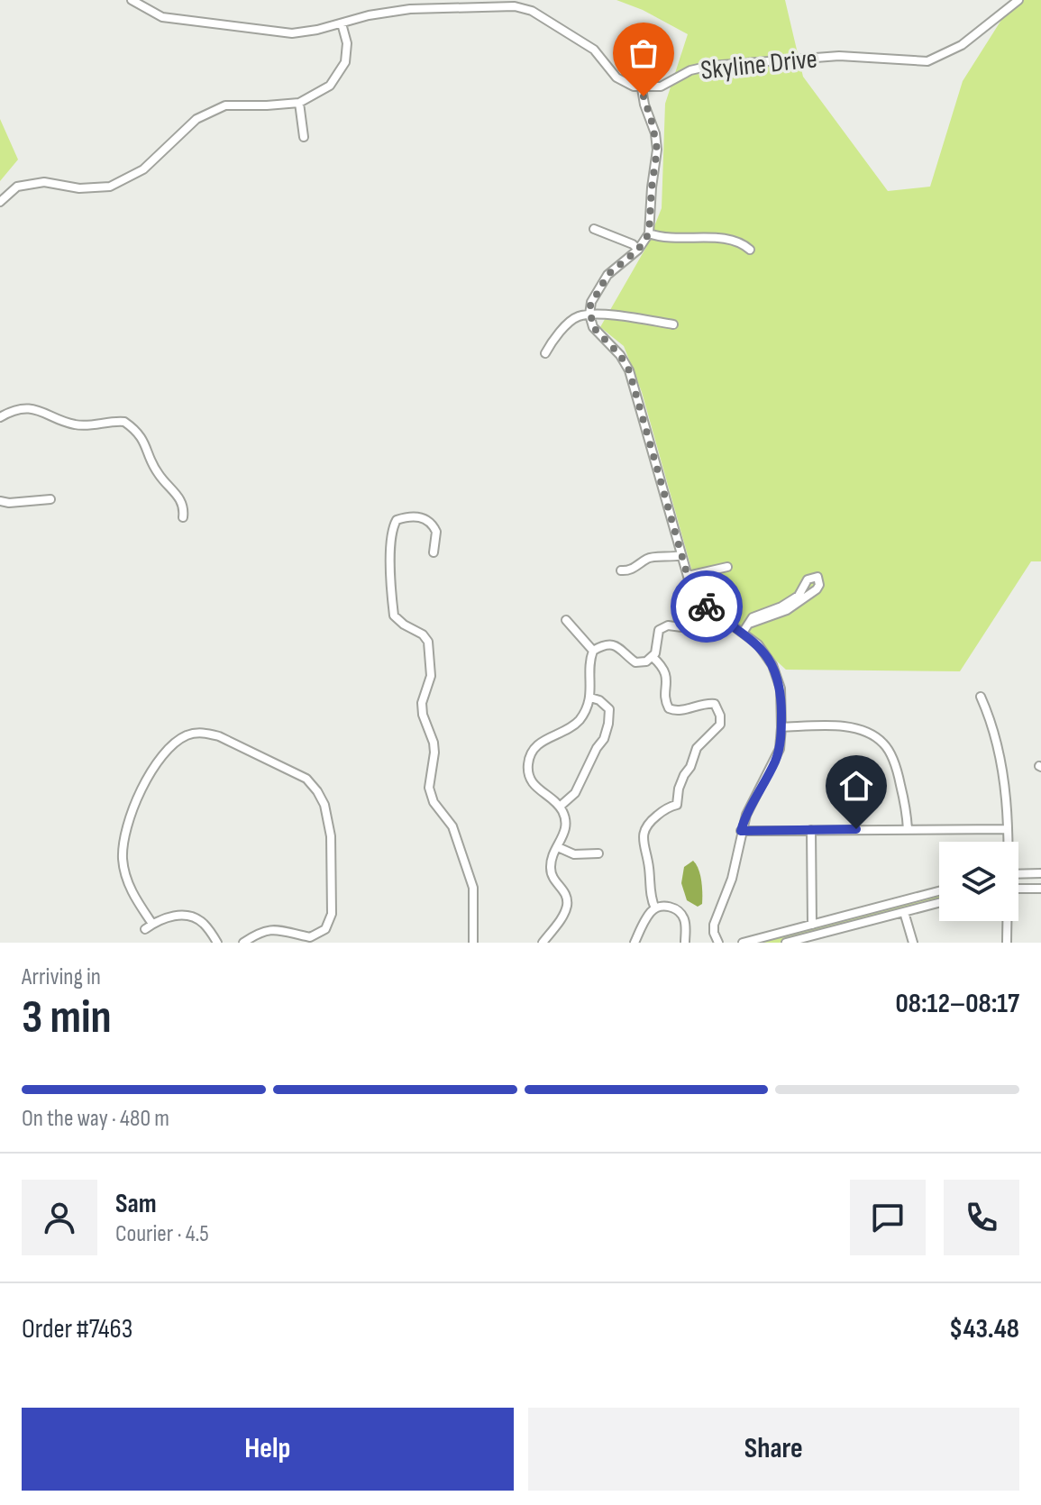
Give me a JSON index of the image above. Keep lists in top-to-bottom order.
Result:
{
  "streets": {
    "street": ["Skyline Drive"]
  },
  "page": {
    "heading": ["3 min", "Arriving in", "08:12–08:17"],
    "panel": [
      "Sam",
      "Courier · 4.5",
      "Order #7463",
      "$43.48"
    ],
    "bar": "On the way · 480 m",
    "buttons": ["Help", "Share"]
  }
}
